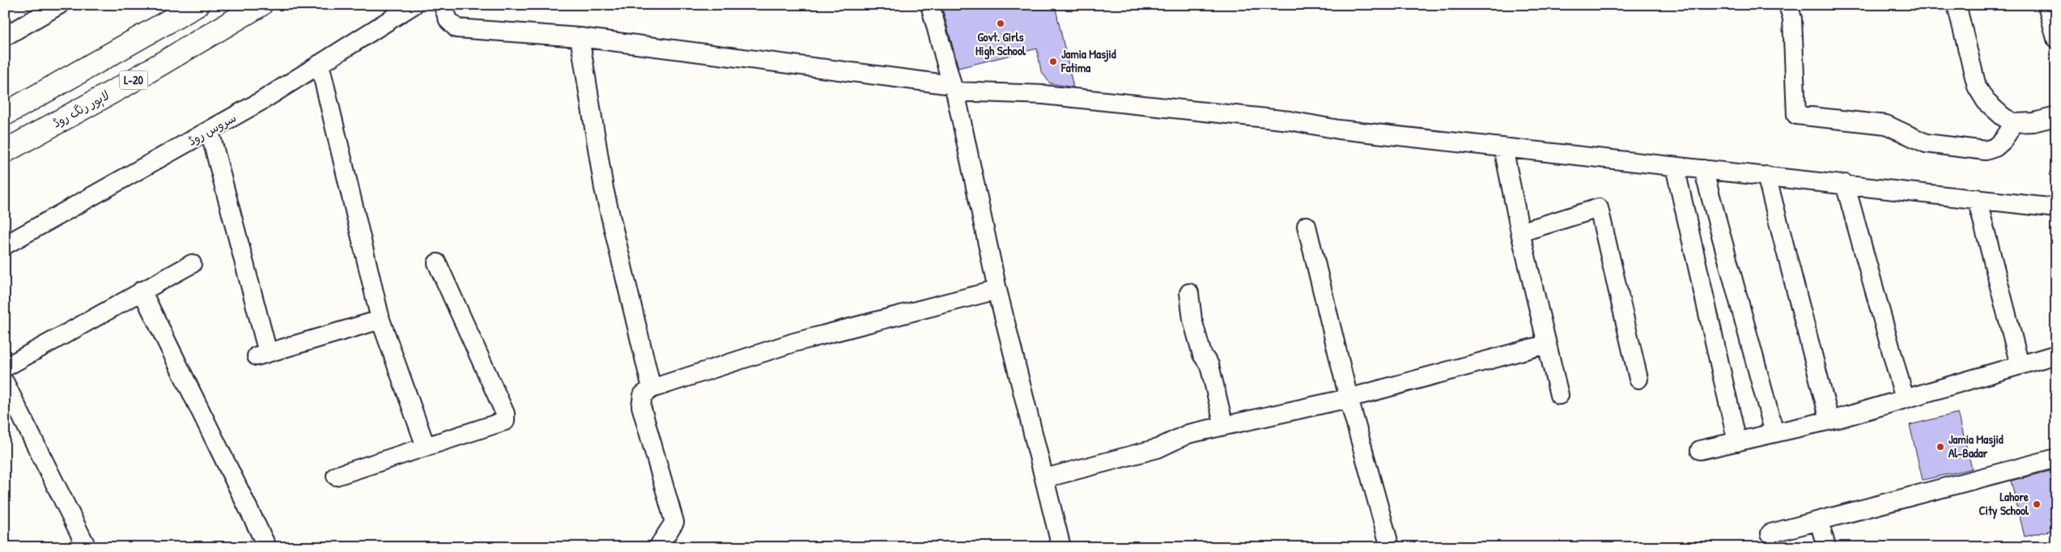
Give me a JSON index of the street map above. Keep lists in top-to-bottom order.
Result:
{
  "streets": {
    "highway": ["L-20", "لاہور رنگ روڈ"],
    "street": ["سروس روڈ"]
  },
  "places": [
    "Govt. Girls High School",
    "Jamia Masjid Fatima",
    "Jamia Masjid Al-Badar",
    "Lahore City School"
  ]
}
